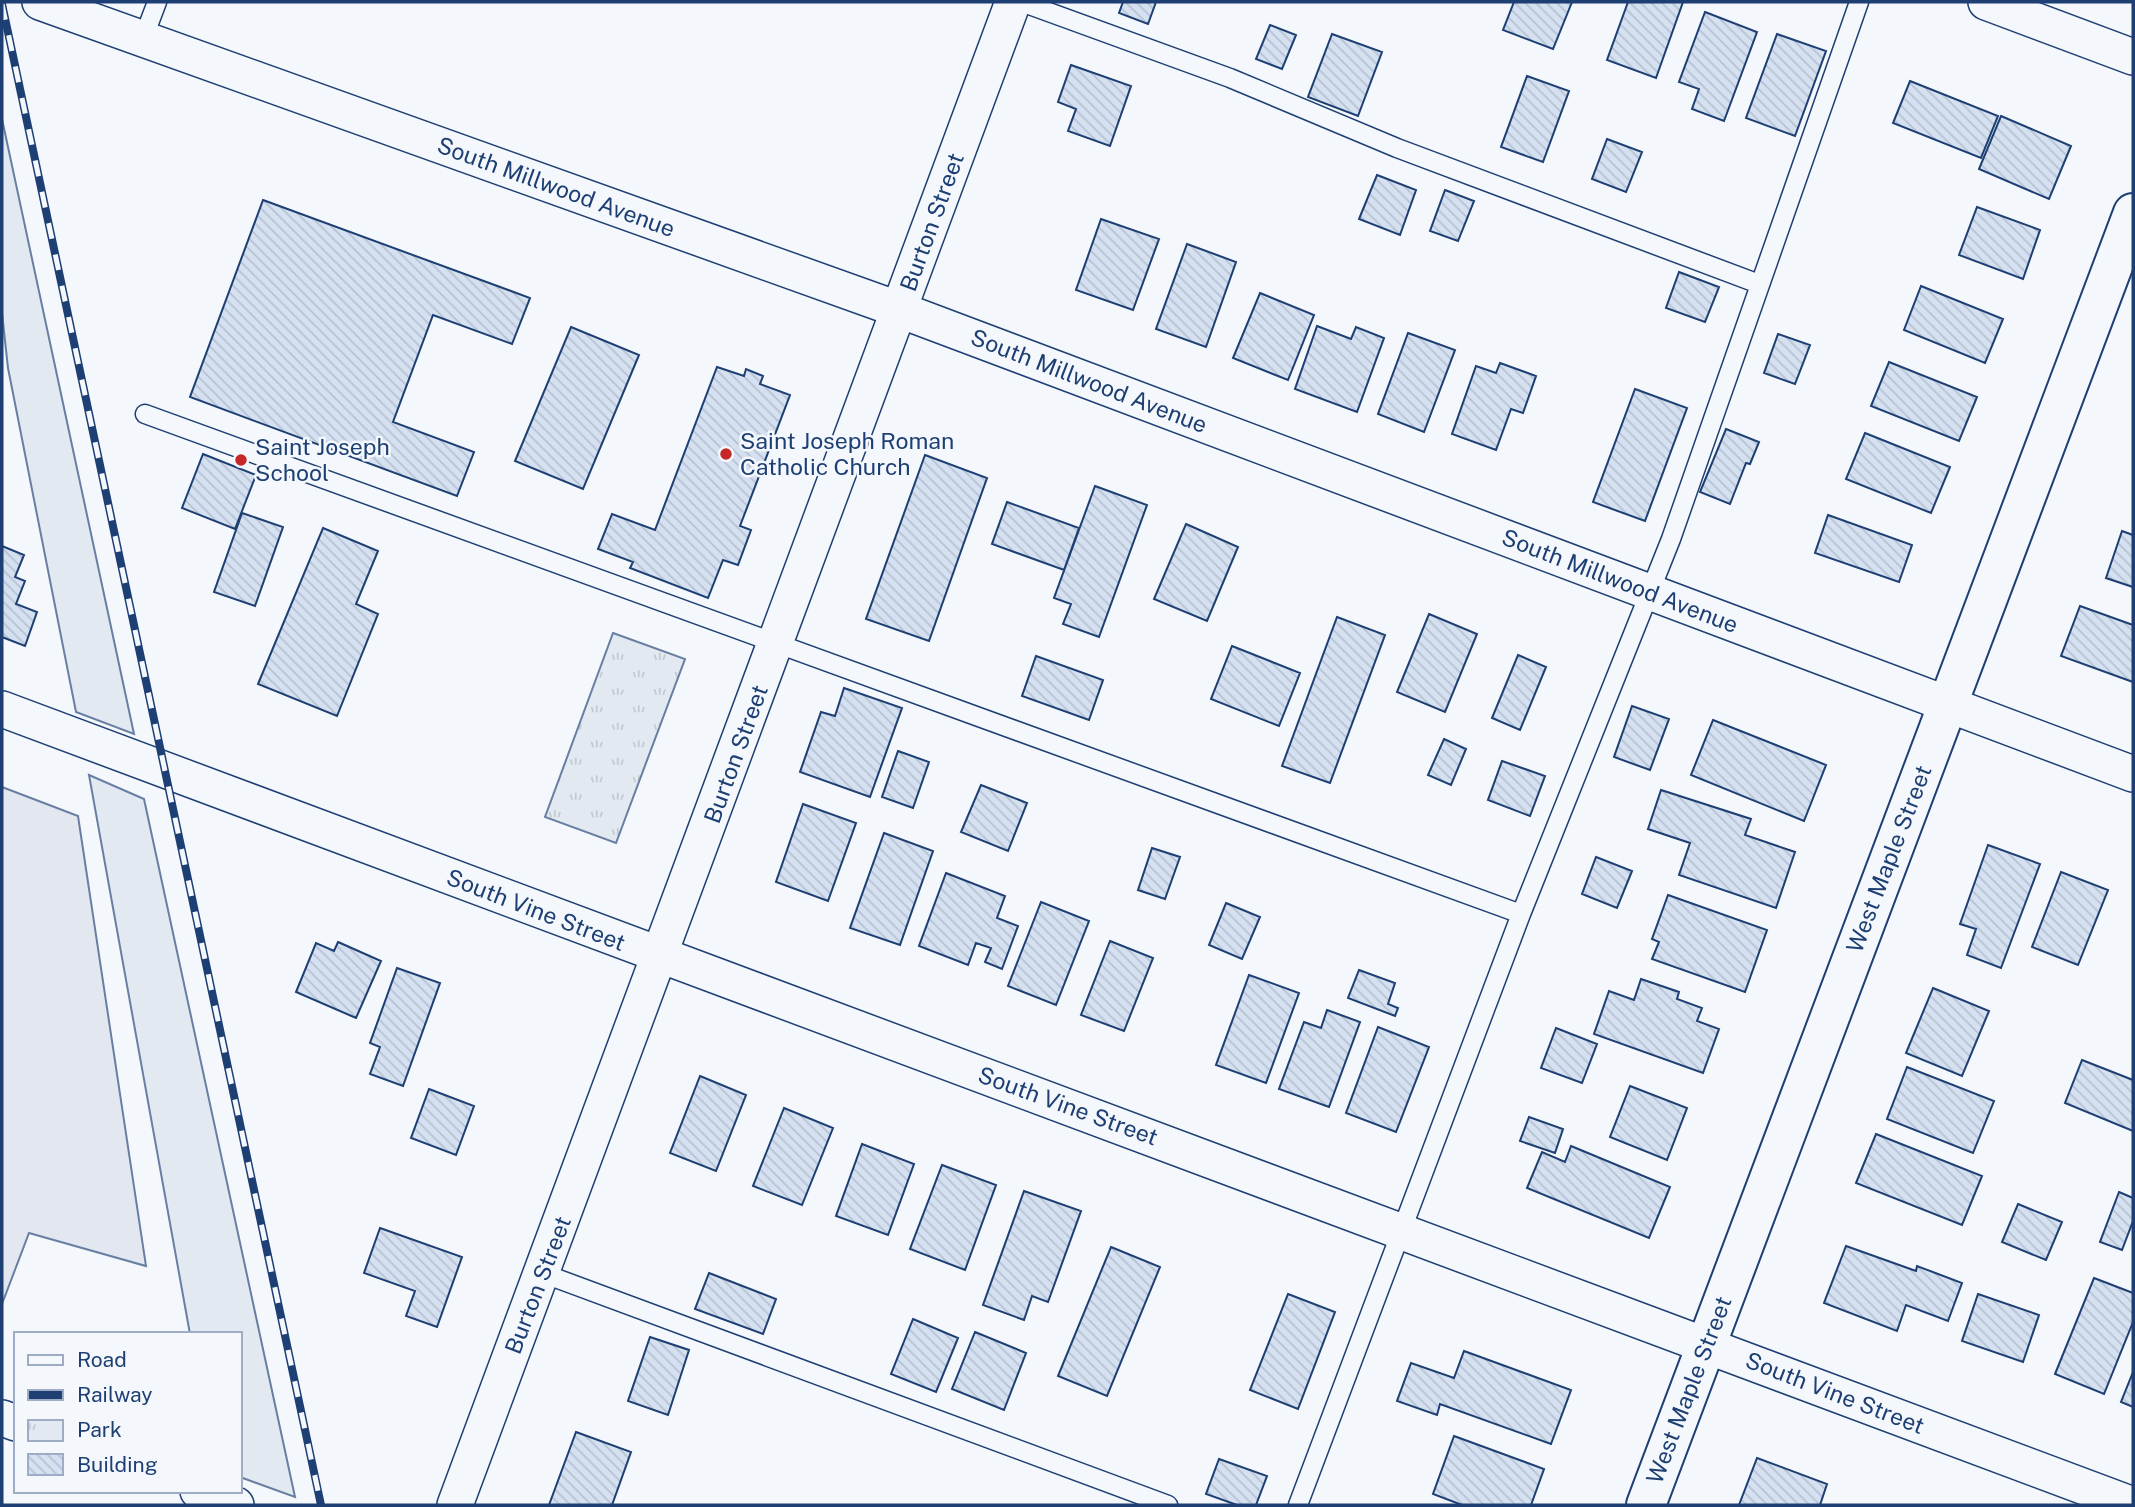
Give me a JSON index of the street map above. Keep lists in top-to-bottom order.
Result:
{
  "streets": {
    "street": [
      "South Millwood Avenue",
      "Burton Street",
      "West Maple Street",
      "South Vine Street"
    ]
  },
  "crossings": [
    ["South Millwood Avenue", "Burton Street"],
    ["South Millwood Avenue", "West Maple Street"],
    ["Burton Street", "South Vine Street"],
    ["West Maple Street", "South Vine Street"]
  ],
  "places": ["Saint Joseph Roman Catholic Church", "Saint Joseph School"],
  "legend": [
    "Road",
    "Railway",
    "Park",
    "Building"
  ]
}
